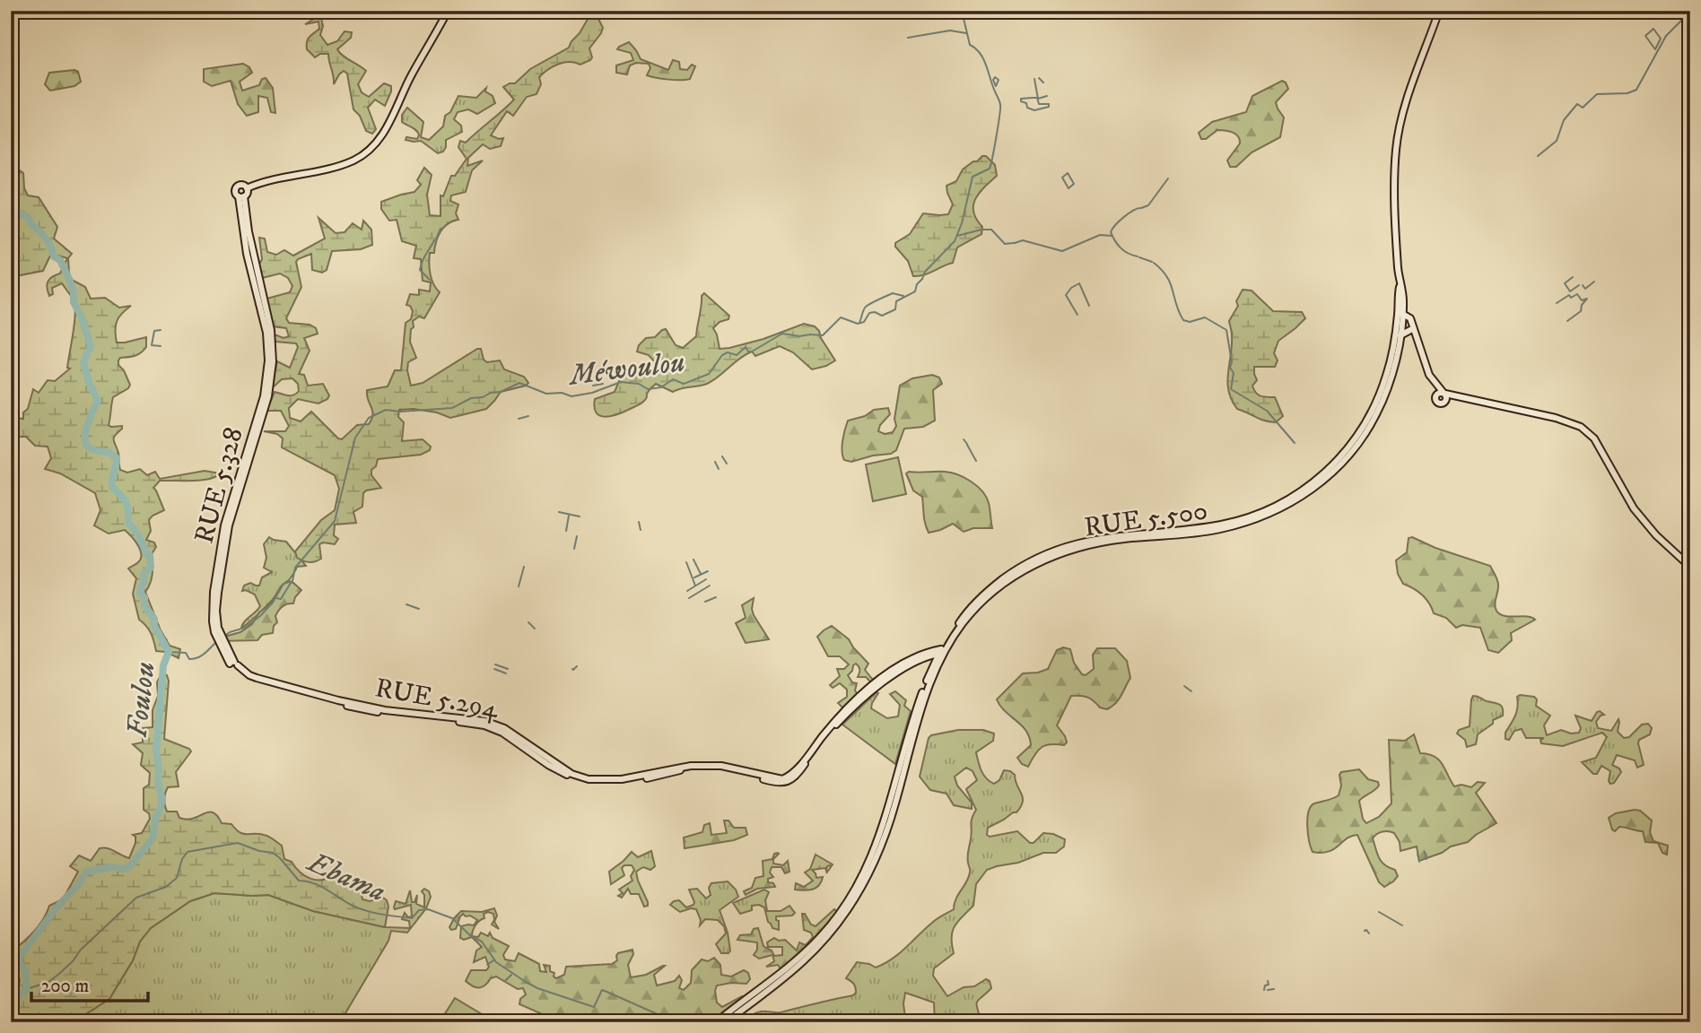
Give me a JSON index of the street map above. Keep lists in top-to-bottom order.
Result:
{
  "streets": {
    "main road": ["RUE 5.328", "RUE 5.500", "RUE 5.294"]
  },
  "crossings": [
    ["RUE 5.328", "RUE 5.294"],
    ["RUE 5.500", "RUE 5.294"]
  ],
  "water": ["Méwoulou", "Foulou", "Ebama"],
  "scale_bar": "200 m"
}
